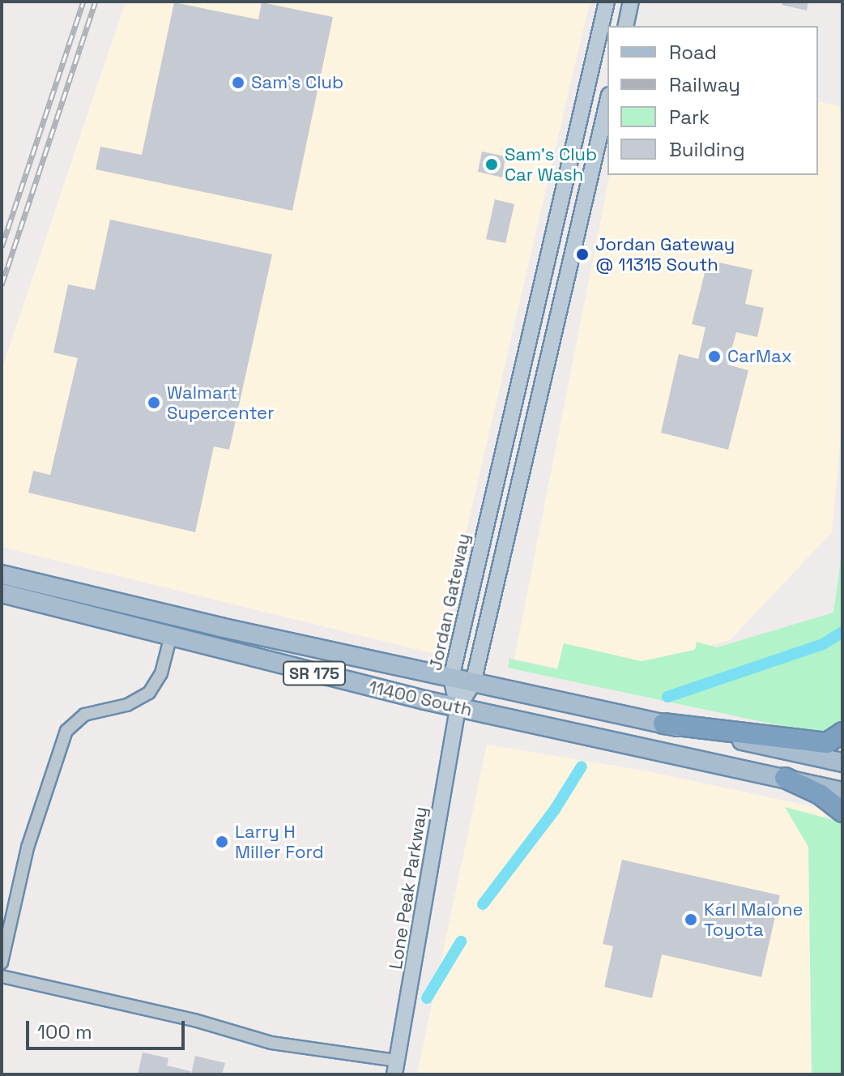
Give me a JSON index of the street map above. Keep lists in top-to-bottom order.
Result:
{
  "streets": {
    "main road": [
      "Jordan Gateway",
      "SR 175",
      "11400 South",
      "Lone Peak Parkway"
    ]
  },
  "crossings": [
    ["Jordan Gateway", "11400 South"],
    ["Jordan Gateway", "Lone Peak Parkway"],
    ["11400 South", "Lone Peak Parkway"]
  ],
  "places": [
    "Sam's Club",
    "Sam's Club Car Wash",
    "Jordan Gateway @ 11315 South",
    "CarMax",
    "Walmart Supercenter",
    "Larry H Miller Ford",
    "Karl Malone Toyota"
  ],
  "legend": [
    "Road",
    "Railway",
    "Park",
    "Building"
  ],
  "scale_bar": "100 m"
}
